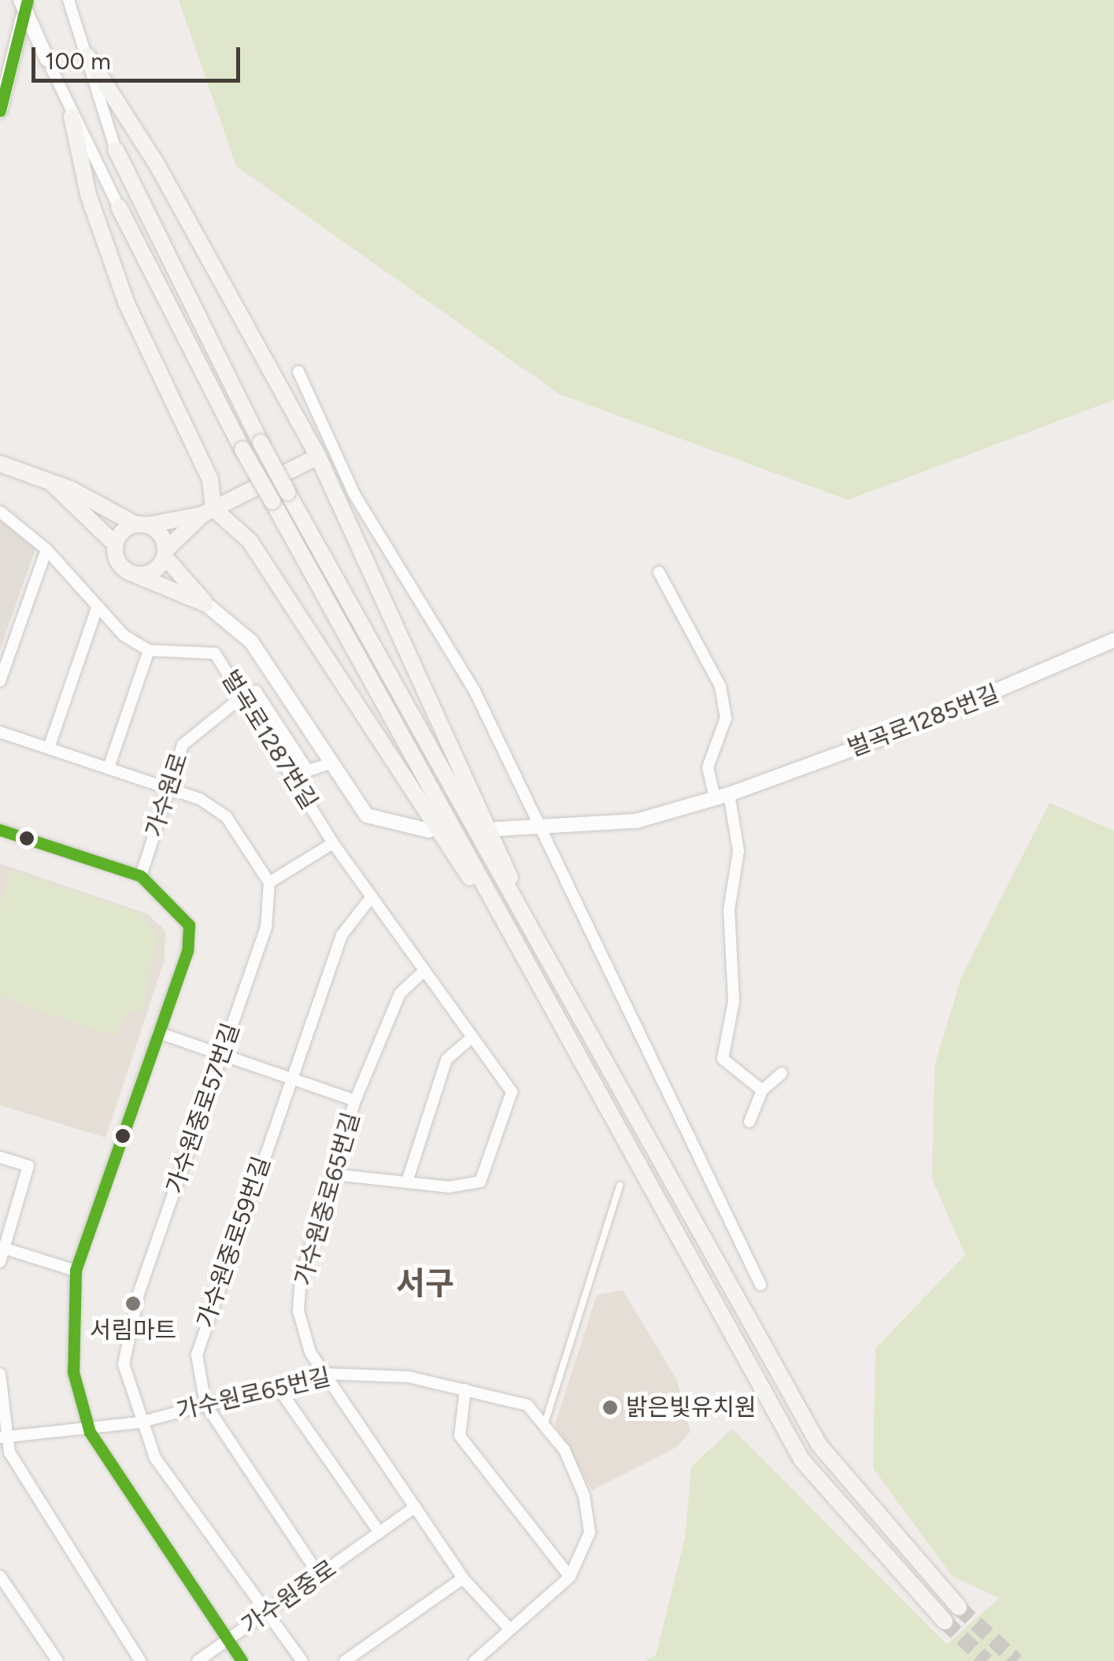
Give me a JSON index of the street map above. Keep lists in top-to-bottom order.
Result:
{
  "streets": {
    "street": [
      "벌곡로1285번길",
      "벌곡로1287번길",
      "가수원로",
      "가수원중로57번길",
      "가수원중로65번길",
      "가수원중로59번길",
      "가수원로65번길",
      "가수원중로"
    ]
  },
  "crossings": [
    ["벌곡로1287번길", "가수원로"],
    ["벌곡로1287번길", "가수원중로65번길"],
    ["벌곡로1287번길", "가수원중로59번길"],
    ["가수원중로57번길", "가수원로65번길"],
    ["가수원중로57번길", "가수원중로"],
    ["가수원중로65번길", "가수원로65번길"],
    ["가수원중로65번길", "가수원중로"],
    ["가수원중로59번길", "가수원로65번길"],
    ["가수원중로59번길", "가수원중로"]
  ],
  "districts": ["서구"],
  "places": ["서림마트", "밝은빛유치원"],
  "scale_bar": "100 m"
}
